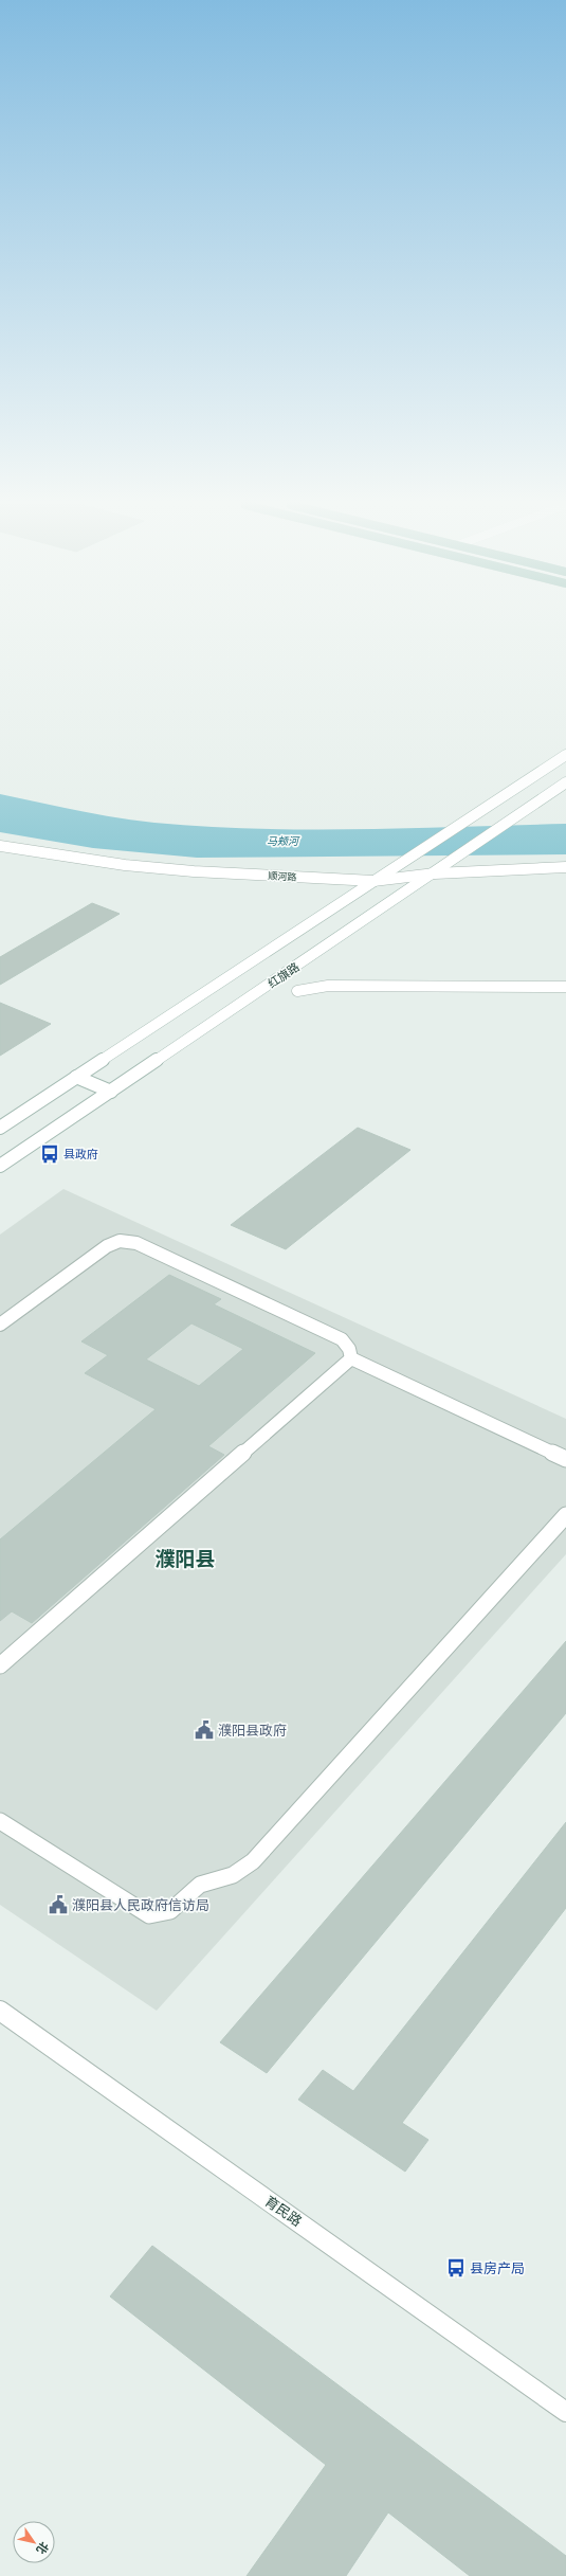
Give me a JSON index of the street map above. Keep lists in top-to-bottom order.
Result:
{
  "streets": {
    "main road": ["顺河路", "红旗路", "育民路"]
  },
  "crossings": [
    ["顺河路", "红旗路"]
  ],
  "districts": ["濮阳县"],
  "water": ["马颊河"],
  "places": {
    "bus stop": ["县政府", "县房产局"],
    "public building": ["濮阳县政府", "濮阳县人民政府信访局"]
  },
  "north": "bottom right"
}
